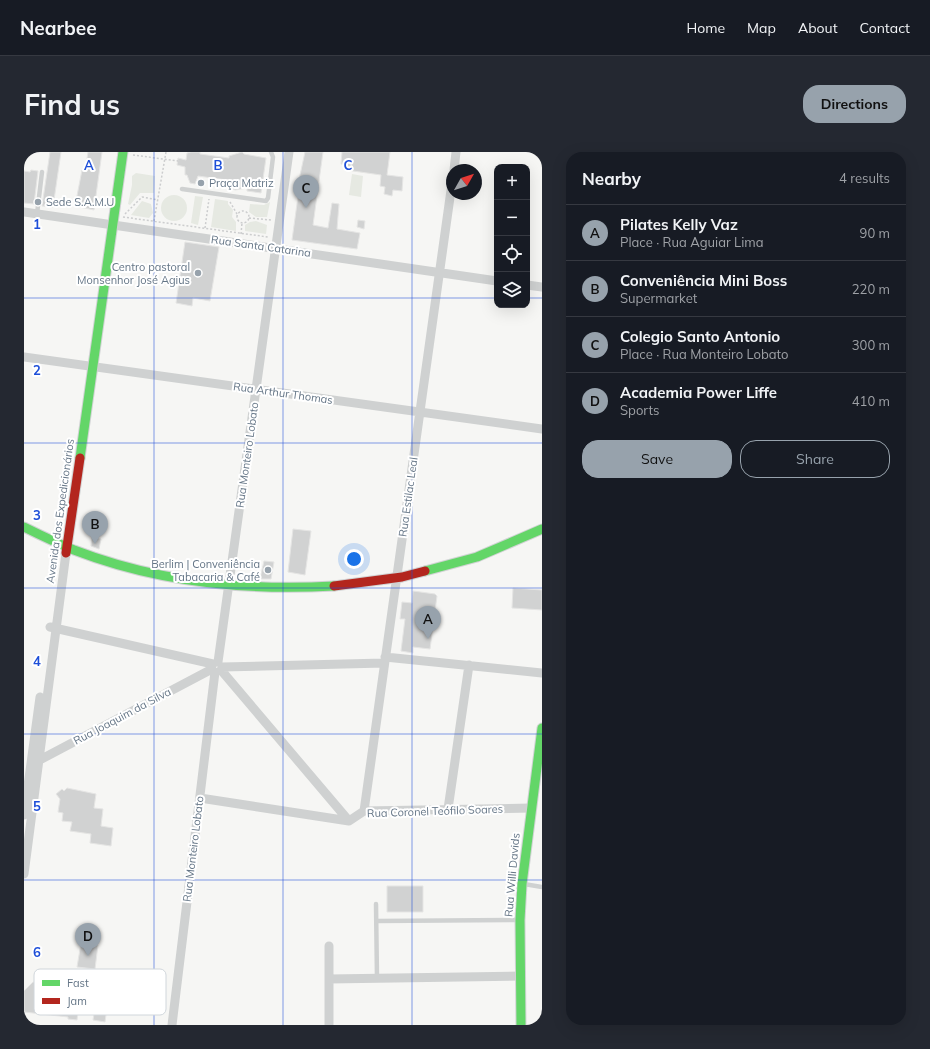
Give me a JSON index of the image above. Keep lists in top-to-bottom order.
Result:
{
  "streets": {
    "main road": ["Avenida dos Expedicionários", "Rua Willi Davids"],
    "street": [
      "Rua Santa Catarina",
      "Rua Arthur Thomas",
      "Rua Monteiro Lobato",
      "Rua Estilac Leal",
      "Rua Joaquim da Silva",
      "Rua Coronel Teófilo Soares"
    ]
  },
  "crossings": [
    ["Rua Santa Catarina", "Rua Monteiro Lobato"],
    ["Rua Santa Catarina", "Rua Estilac Leal"],
    ["Rua Santa Catarina", "Avenida dos Expedicionários"],
    ["Rua Arthur Thomas", "Rua Monteiro Lobato"],
    ["Rua Arthur Thomas", "Rua Estilac Leal"],
    ["Rua Arthur Thomas", "Avenida dos Expedicionários"],
    ["Rua Monteiro Lobato", "Rua Joaquim da Silva"],
    ["Rua Estilac Leal", "Rua Coronel Teófilo Soares"],
    ["Avenida dos Expedicionários", "Rua Joaquim da Silva"],
    ["Rua Coronel Teófilo Soares", "Rua Willi Davids"]
  ],
  "places": [
    "Praça Matriz",
    "Sede S.A.M.U",
    "Centro pastoral Monsenhor José Agius",
    "Berlim | Conveniência Tabacaria & Café"
  ],
  "legend": ["Fast", "Jam"],
  "north": "top right",
  "page": {
    "header": "Nearbee",
    "nav": [
      "Home",
      "Map",
      "About",
      "Contact"
    ],
    "buttons": [
      "Directions",
      ["Save", "Share"]
    ],
    "title": "Find us",
    "heading": ["Nearby", "4 results"],
    "map_buttons": ["+", "−"],
    "pins": [
      "C",
      "B",
      "A",
      "D"
    ],
    "list": [
      {
        "mark": "A",
        "name": "Pilates Kelly Vaz",
        "note": "Place · Rua Aguiar Lima",
        "value": "90 m"
      },
      {
        "mark": "B",
        "name": "Conveniência Mini Boss",
        "note": "Supermarket",
        "value": "220 m"
      },
      {
        "mark": "C",
        "name": "Colegio Santo Antonio",
        "note": "Place · Rua Monteiro Lobato",
        "value": "300 m"
      },
      {
        "mark": "D",
        "name": "Academia Power Liffe",
        "note": "Sports",
        "value": "410 m"
      }
    ]
  },
  "grid": {
    "columns": ["A", "B", "C"],
    "rows": [
      "1",
      "2",
      "3",
      "4",
      "5",
      "6"
    ]
  }
}
